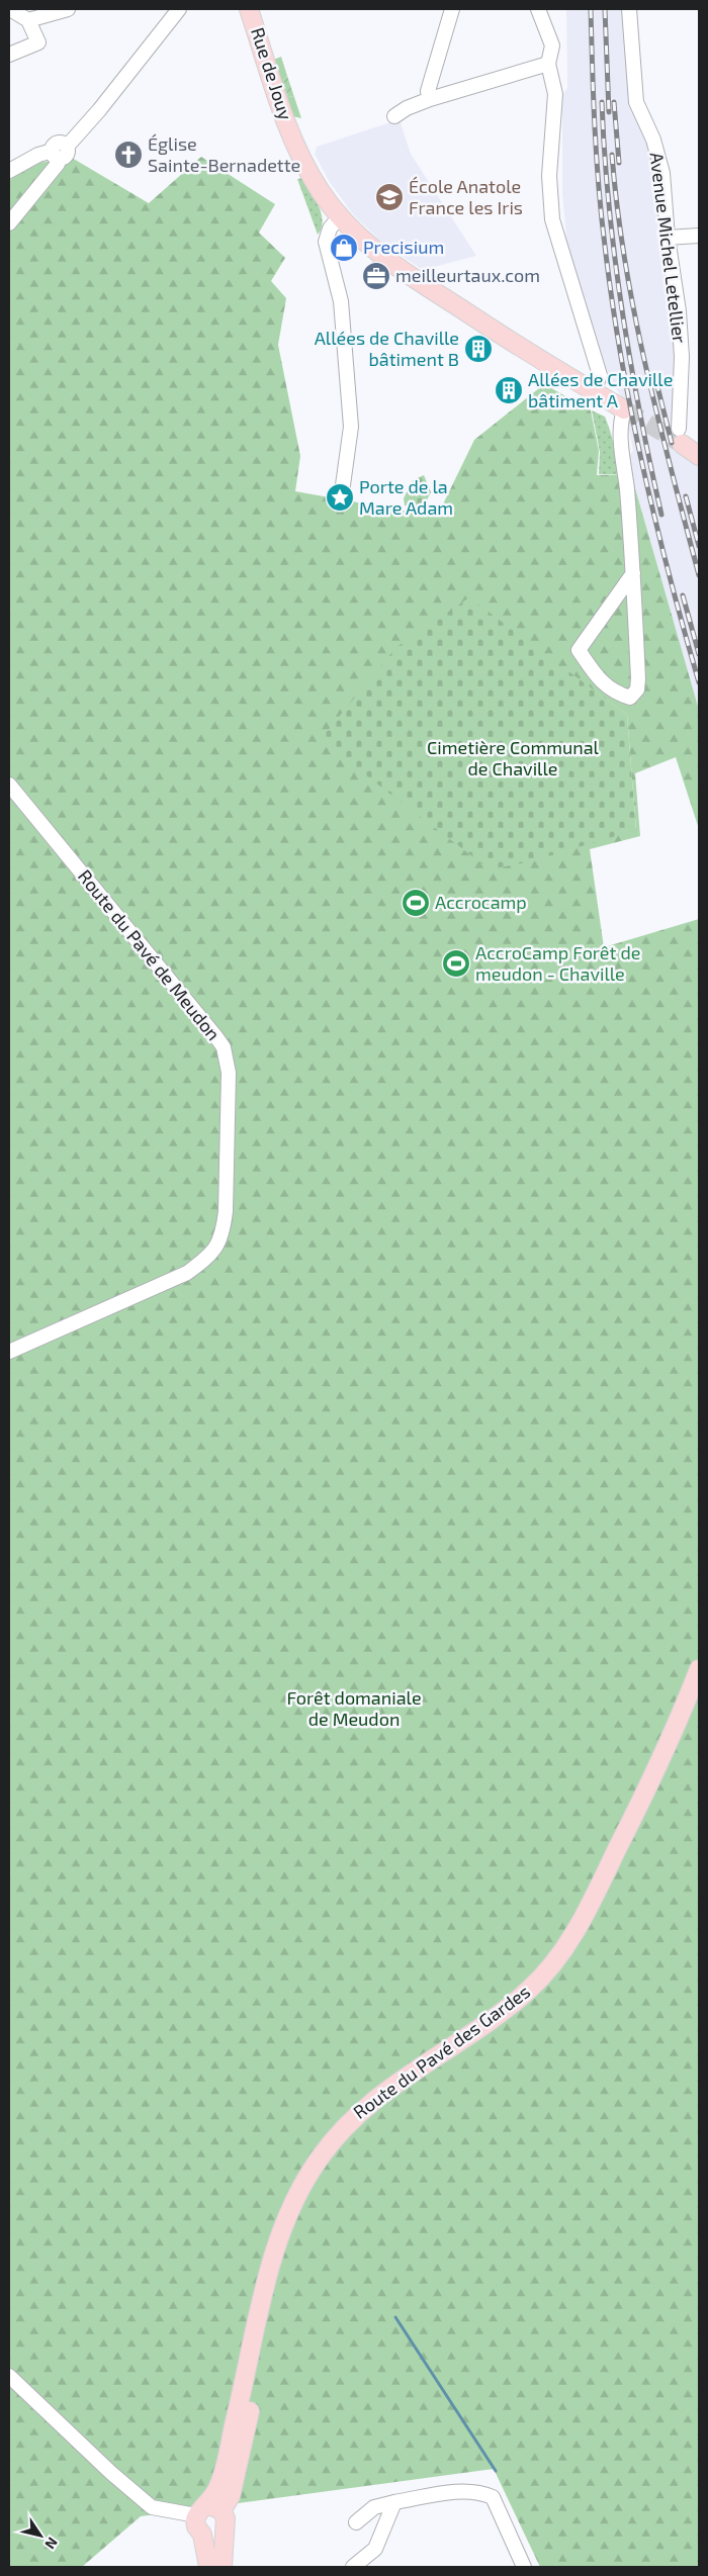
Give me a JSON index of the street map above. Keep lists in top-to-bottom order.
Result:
{
  "streets": {
    "main road": ["Rue de Jouy", "Route du Pavé des Gardes"],
    "street": ["Avenue Michel Letellier", "Route du Pavé de Meudon"]
  },
  "parks": ["Cimetière Communal de Chaville", "Forêt domaniale de Meudon"],
  "places": {
    "church": ["Église Sainte-Bernadette"],
    "school or university": ["École Anatole France les Iris"],
    "shop": ["Precisium"],
    "office": ["meilleurtaux.com"],
    "building": ["Allées de Chaville bâtiment B", "Allées de Chaville bâtiment A"],
    "place": ["Porte de la Mare Adam"],
    "sports": ["Accrocamp", "AccroCamp Forêt de meudon - Chaville"]
  },
  "north": "bottom right"
}
